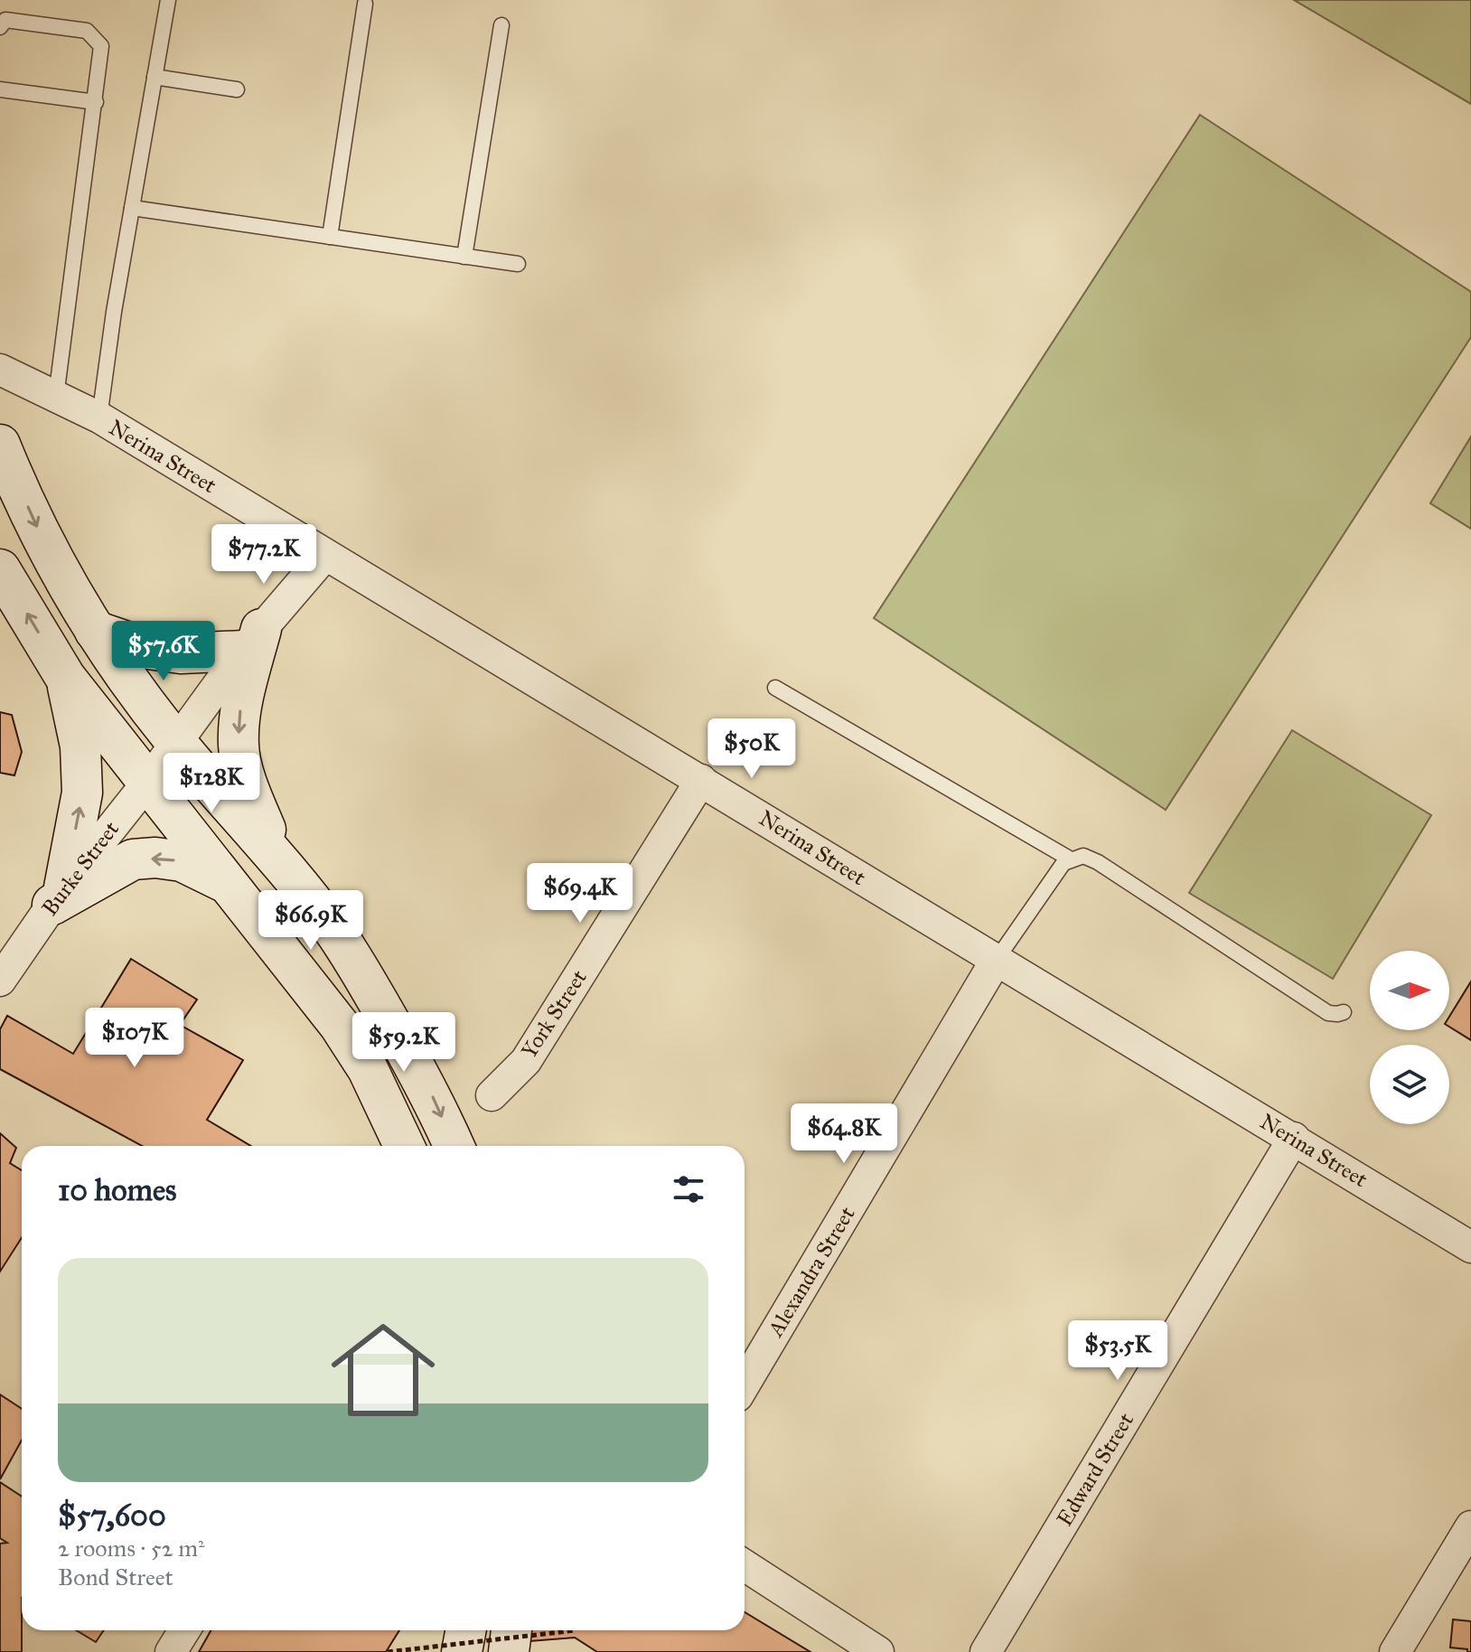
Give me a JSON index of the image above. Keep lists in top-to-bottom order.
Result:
{
  "streets": {
    "street": [
      "Nerina Street",
      "Burke Street",
      "York Street",
      "Alexandra Street",
      "Edward Street"
    ]
  },
  "crossings": [
    ["Nerina Street", "Burke Street"],
    ["Nerina Street", "York Street"],
    ["Nerina Street", "Alexandra Street"],
    ["Nerina Street", "Edward Street"]
  ],
  "north": "right",
  "page": {
    "price": [
      "$77.2K",
      "$57.6K",
      "$50K",
      "$128K",
      "$69.4K",
      "$66.9K",
      "$107K",
      "$59.2K",
      "$64.8K",
      "$53.5K"
    ],
    "heading": "10 homes",
    "list": [
      {
        "name": "$57,600",
        "note": "2 rooms · 52 m² · Bond Street"
      }
    ]
  }
}
